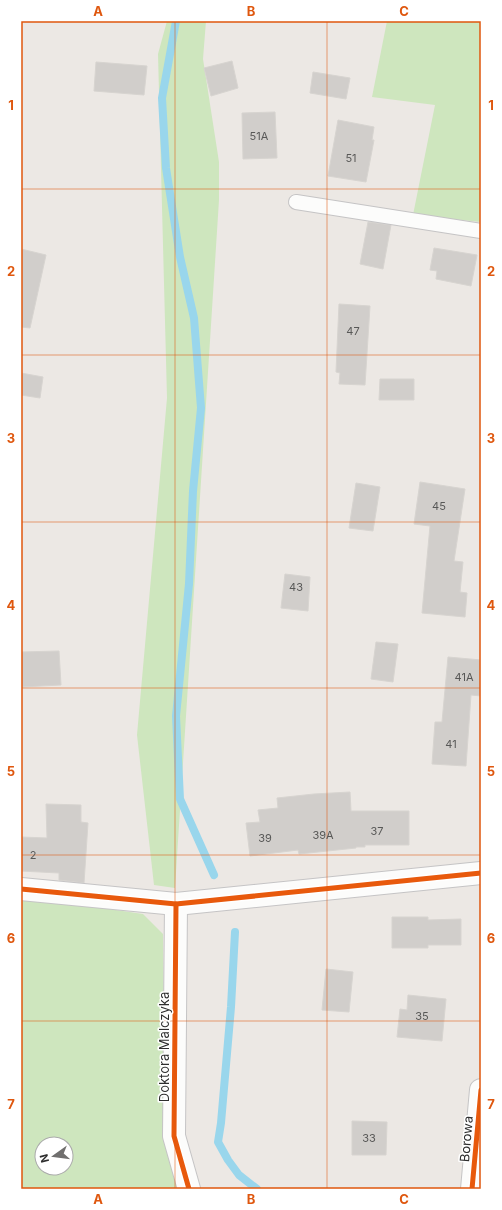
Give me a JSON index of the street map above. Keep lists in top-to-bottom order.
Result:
{
  "streets": {
    "street": ["Doktora Malczyka", "Borowa"]
  },
  "house_numbers": [
    "51A",
    "51",
    "47",
    "45",
    "43",
    "41A",
    "41",
    "37",
    "39A",
    "39",
    "2",
    "35",
    "33"
  ],
  "north": "left",
  "grid": {
    "columns": ["A", "B", "C"],
    "rows": [
      "1",
      "2",
      "3",
      "4",
      "5",
      "6",
      "7"
    ]
  }
}
